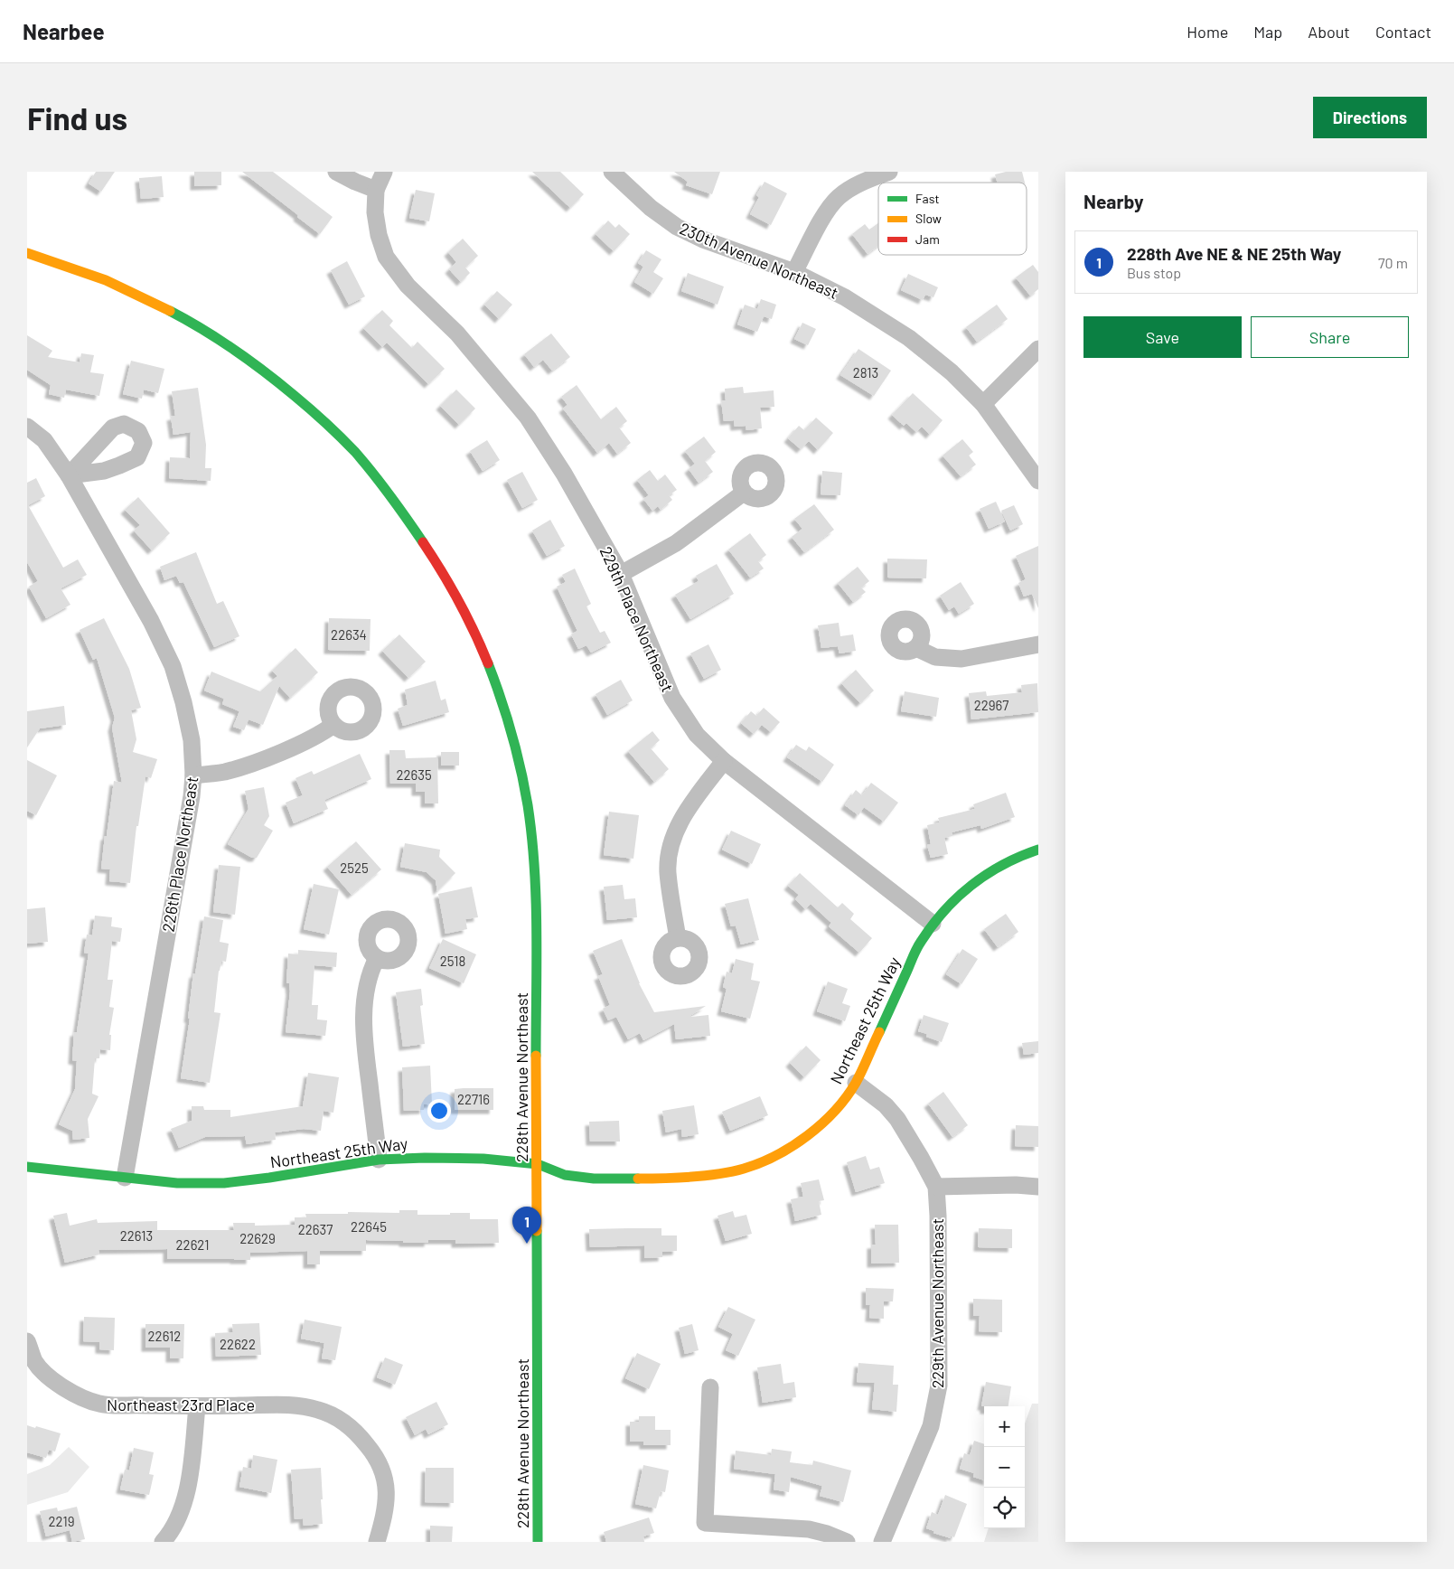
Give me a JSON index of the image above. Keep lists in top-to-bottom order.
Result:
{
  "streets": {
    "main road": ["Northeast 25th Way", "228th Avenue Northeast"],
    "street": [
      "230th Avenue Northeast",
      "229th Place Northeast",
      "226th Place Northeast",
      "229th Avenue Northeast",
      "Northeast 23rd Place"
    ]
  },
  "crossings": [
    ["229th Place Northeast", "Northeast 25th Way"],
    ["226th Place Northeast", "Northeast 25th Way"],
    ["Northeast 25th Way", "228th Avenue Northeast"],
    ["Northeast 25th Way", "229th Avenue Northeast"]
  ],
  "house_numbers": [
    "2813",
    "22634",
    "22967",
    "22635",
    "2525",
    "2518",
    "22716",
    "22645",
    "22637",
    "22613",
    "22629",
    "22621",
    "22612",
    "22622",
    "2219"
  ],
  "legend": ["Fast", "Slow", "Jam"],
  "page": {
    "header": "Nearbee",
    "nav": [
      "Home",
      "Map",
      "About",
      "Contact"
    ],
    "buttons": [
      "Directions",
      ["Save", "Share"]
    ],
    "title": "Find us",
    "heading": "Nearby",
    "list": [
      {
        "mark": "1",
        "name": "228th Ave NE & NE 25th Way",
        "note": "Bus stop",
        "value": "70 m"
      }
    ],
    "pins": "1",
    "map_buttons": ["+", "−"]
  }
}
